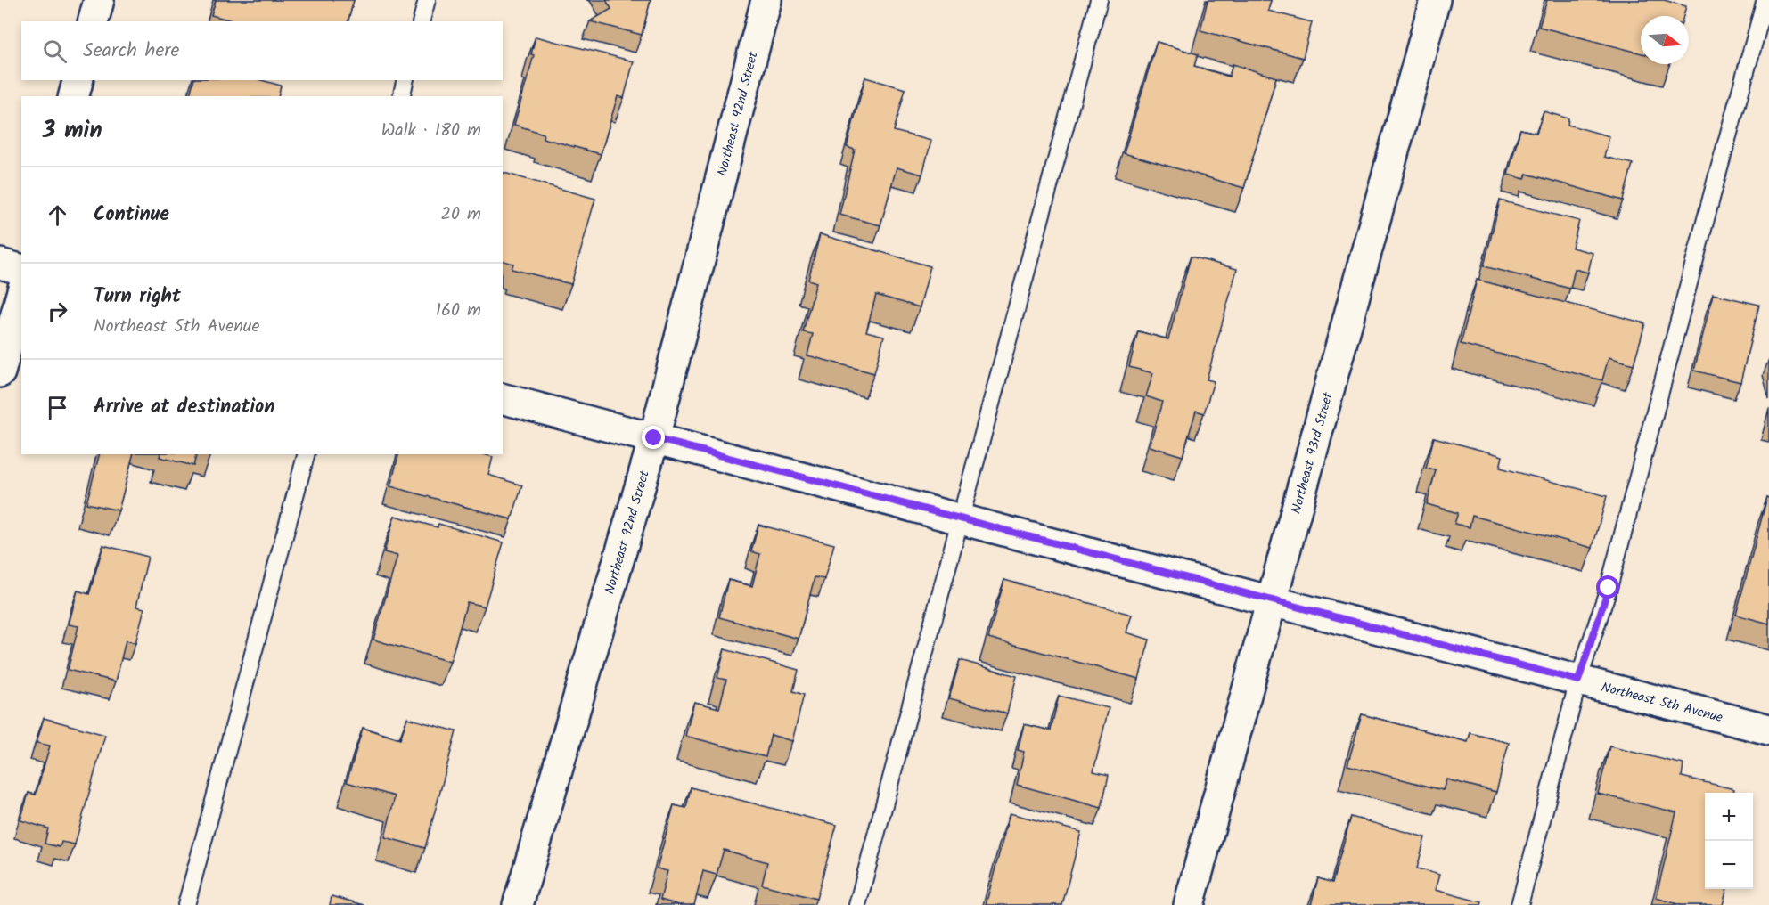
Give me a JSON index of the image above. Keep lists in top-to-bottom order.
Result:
{
  "streets": {
    "street": ["Northeast 92nd Street", "Northeast 93rd Street", "Northeast 5th Avenue"]
  },
  "crossings": [
    ["Northeast 92nd Street", "Northeast 5th Avenue"],
    ["Northeast 93rd Street", "Northeast 5th Avenue"]
  ],
  "north": "right",
  "page": {
    "search": "Search here",
    "heading": ["3 min", "Walk · 180 m"],
    "list": [
      ["Continue", "20 m"],
      ["Turn right", "Northeast 5th Avenue", "160 m"],
      "Arrive at destination"
    ],
    "map_buttons": ["+", "−"]
  }
}
